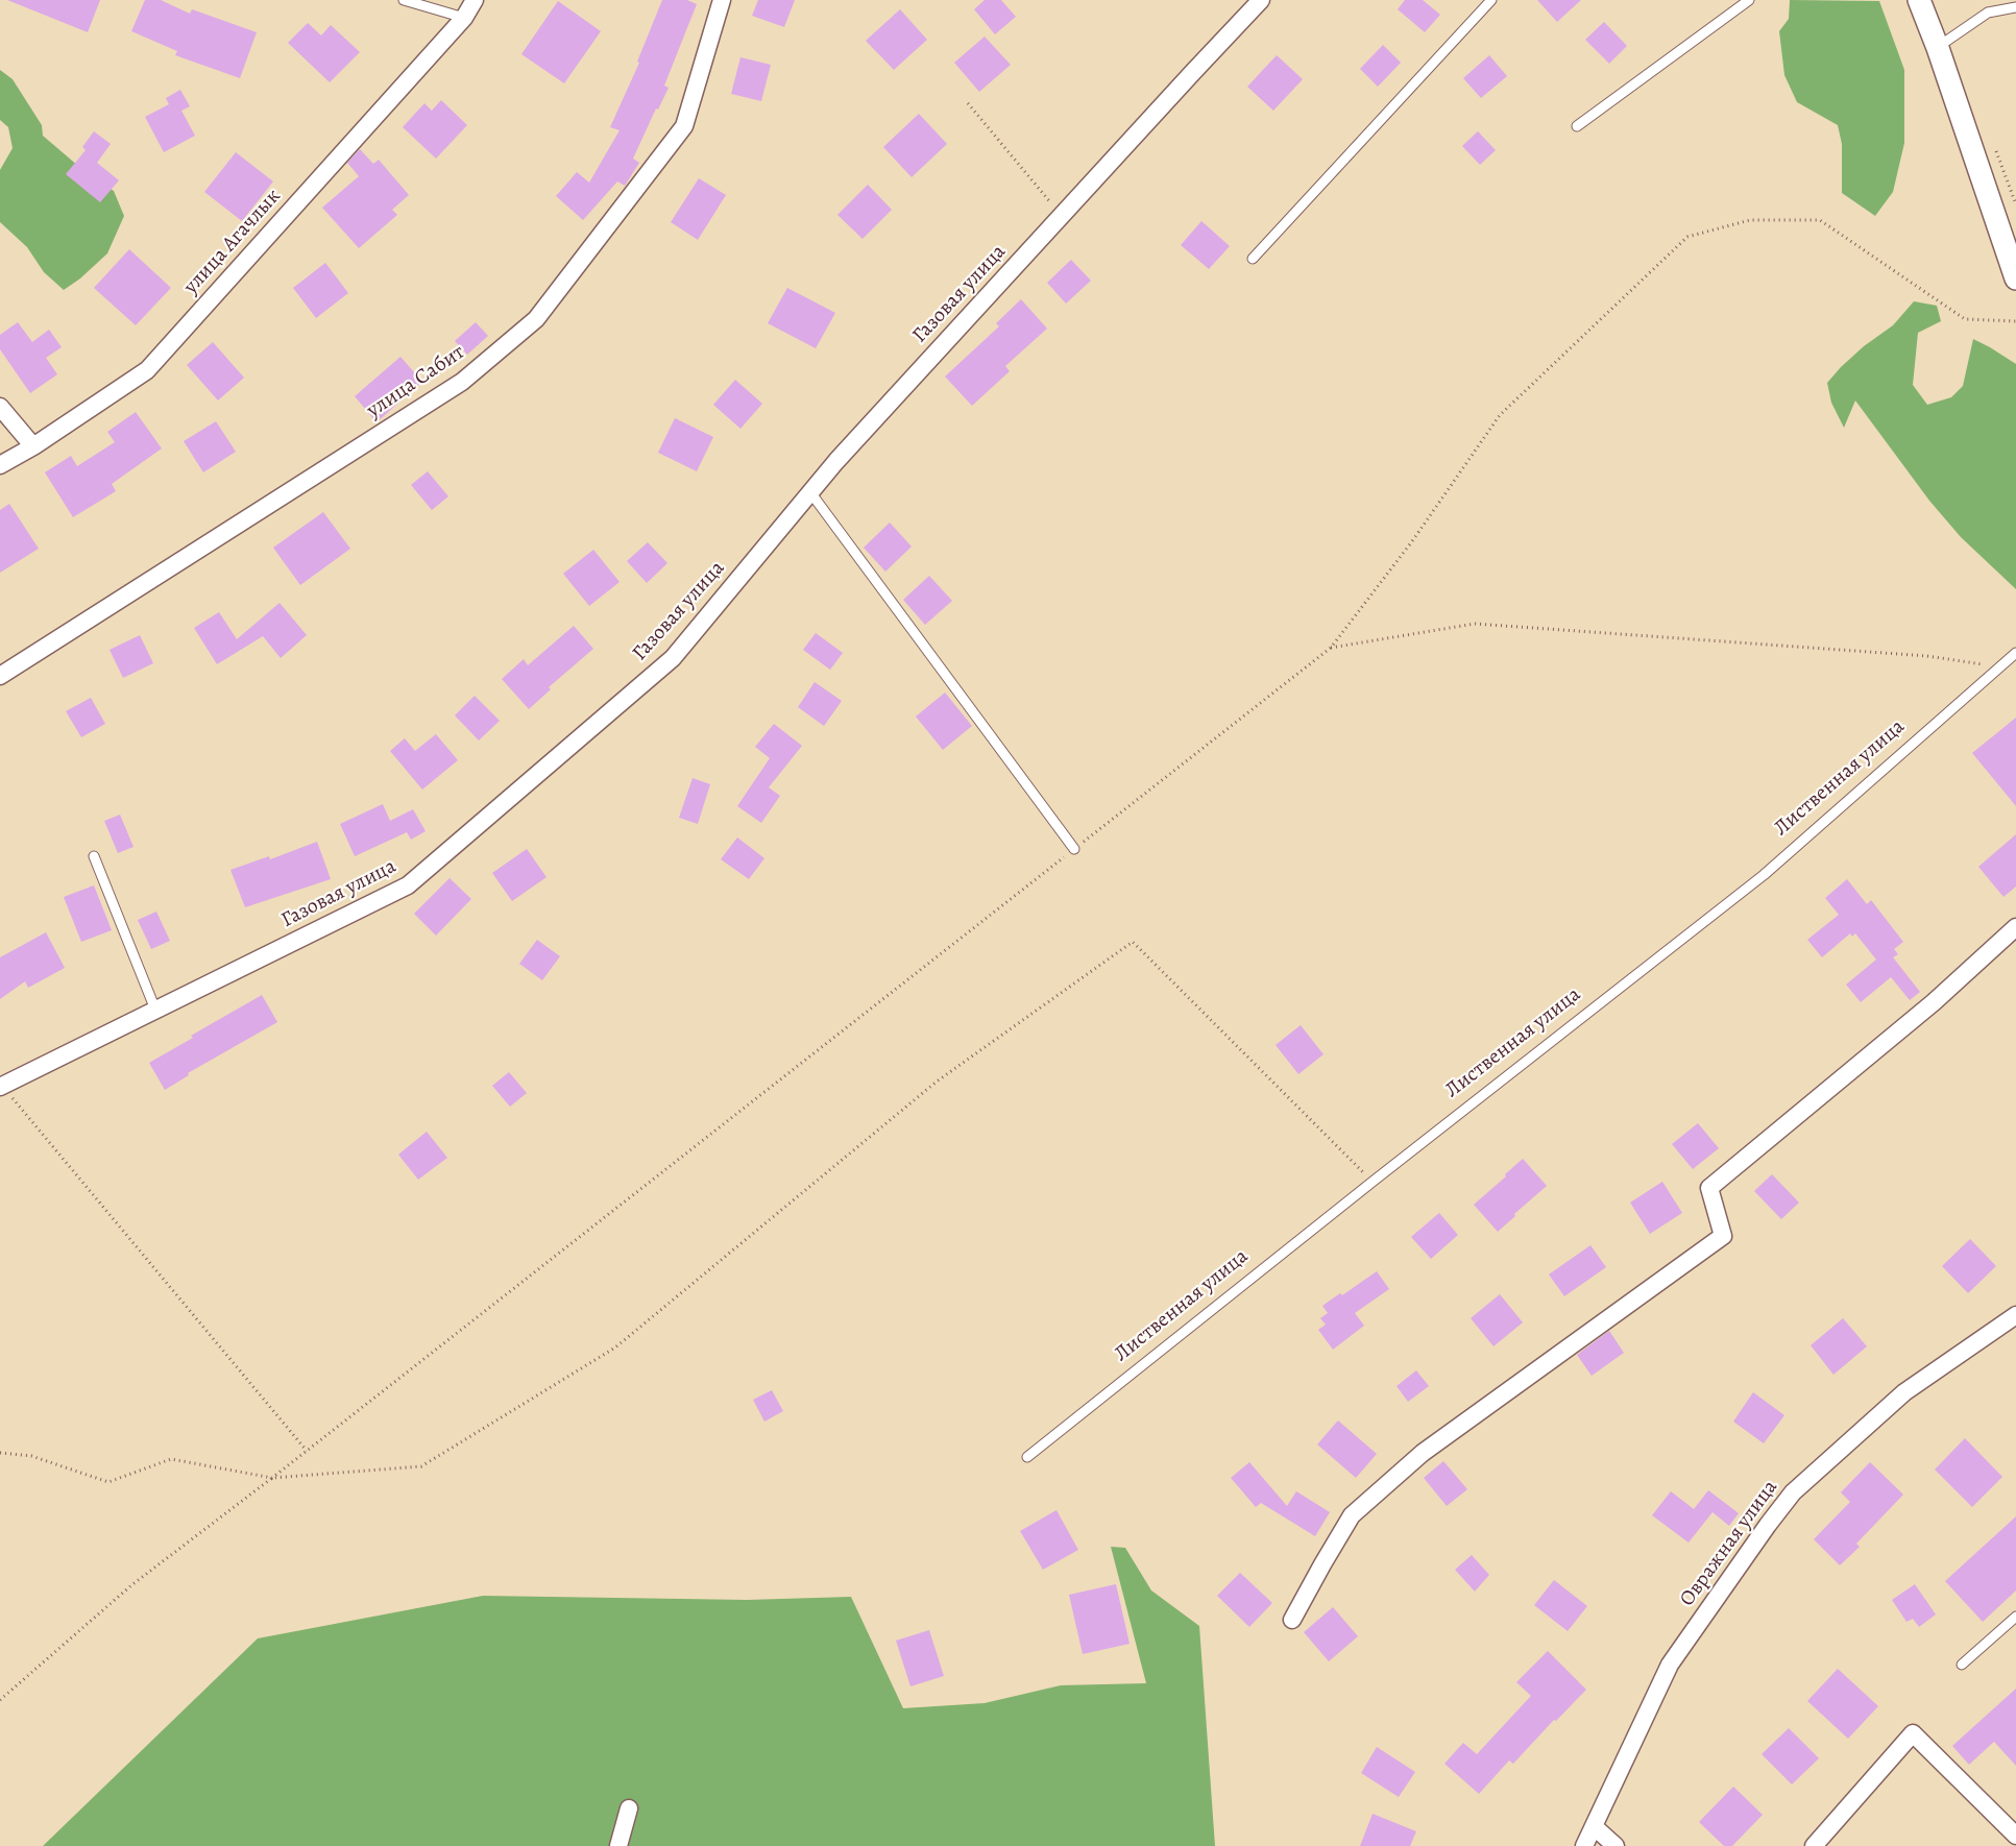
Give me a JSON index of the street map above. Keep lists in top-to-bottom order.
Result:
{
  "streets": {
    "street": [
      "улица Агачлык",
      "Газовая улица",
      "улица Сабит",
      "Овражная улица"
    ],
    "lane": ["Лиственная улица"]
  }
}
